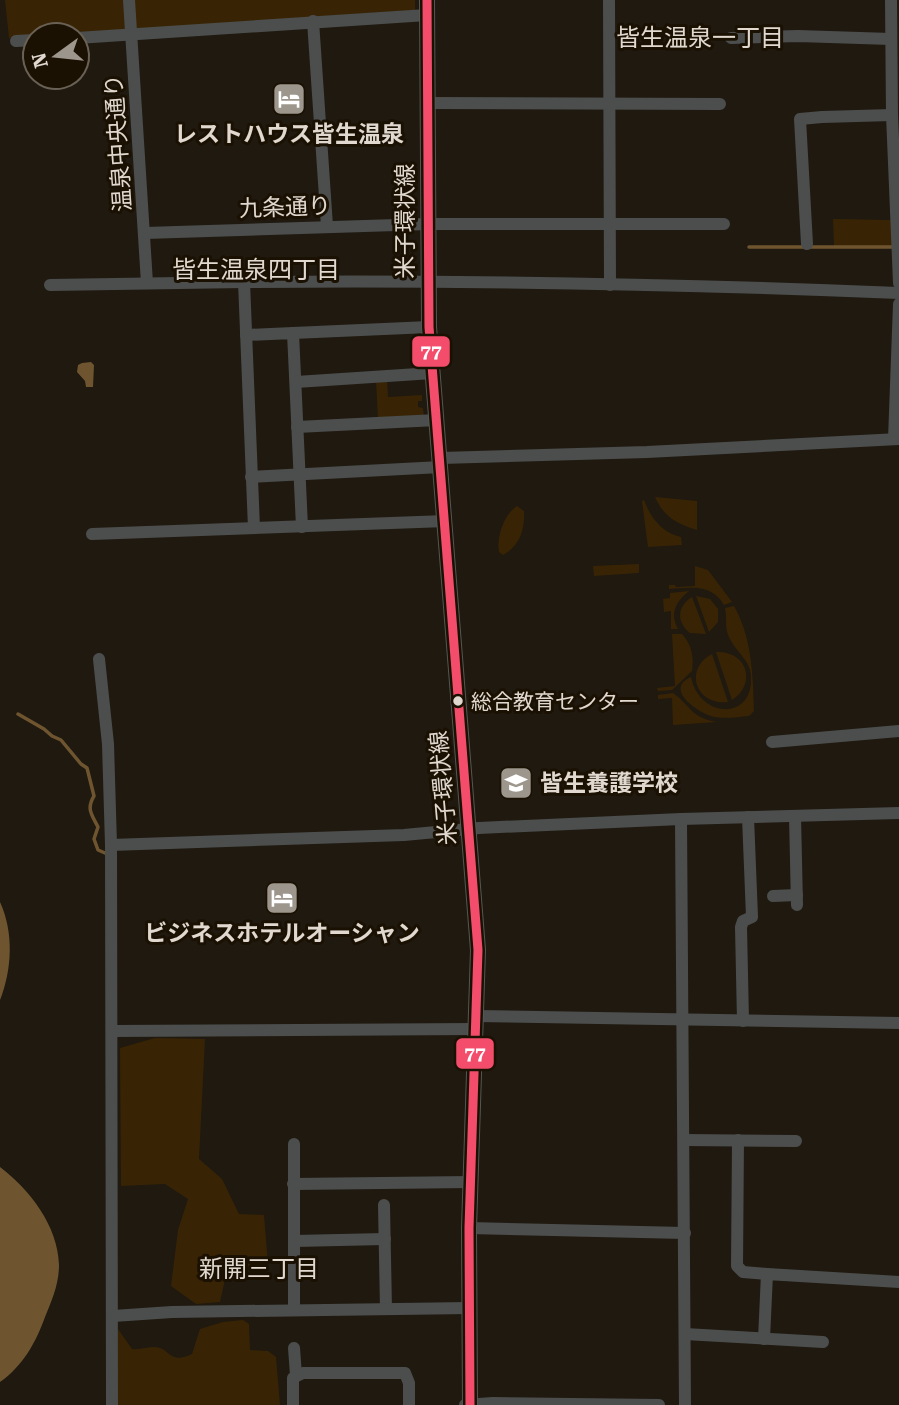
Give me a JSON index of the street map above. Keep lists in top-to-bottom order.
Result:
{
  "streets": {
    "main road": ["米子環状線"],
    "street": ["温泉中央通り", "九条通り"]
  },
  "crossings": [
    ["温泉中央通り", "九条通り"],
    ["九条通り", "米子環状線"]
  ],
  "districts": ["皆生温泉一丁目", "皆生温泉四丁目", "新開三丁目"],
  "places": {
    "hotel": ["レストハウス皆生温泉", "ビジネスホテルオーシャン"],
    "other": ["総合教育センター"],
    "school or university": ["皆生養護学校"]
  },
  "lines": ["transit line 77"],
  "north": "left"
}
